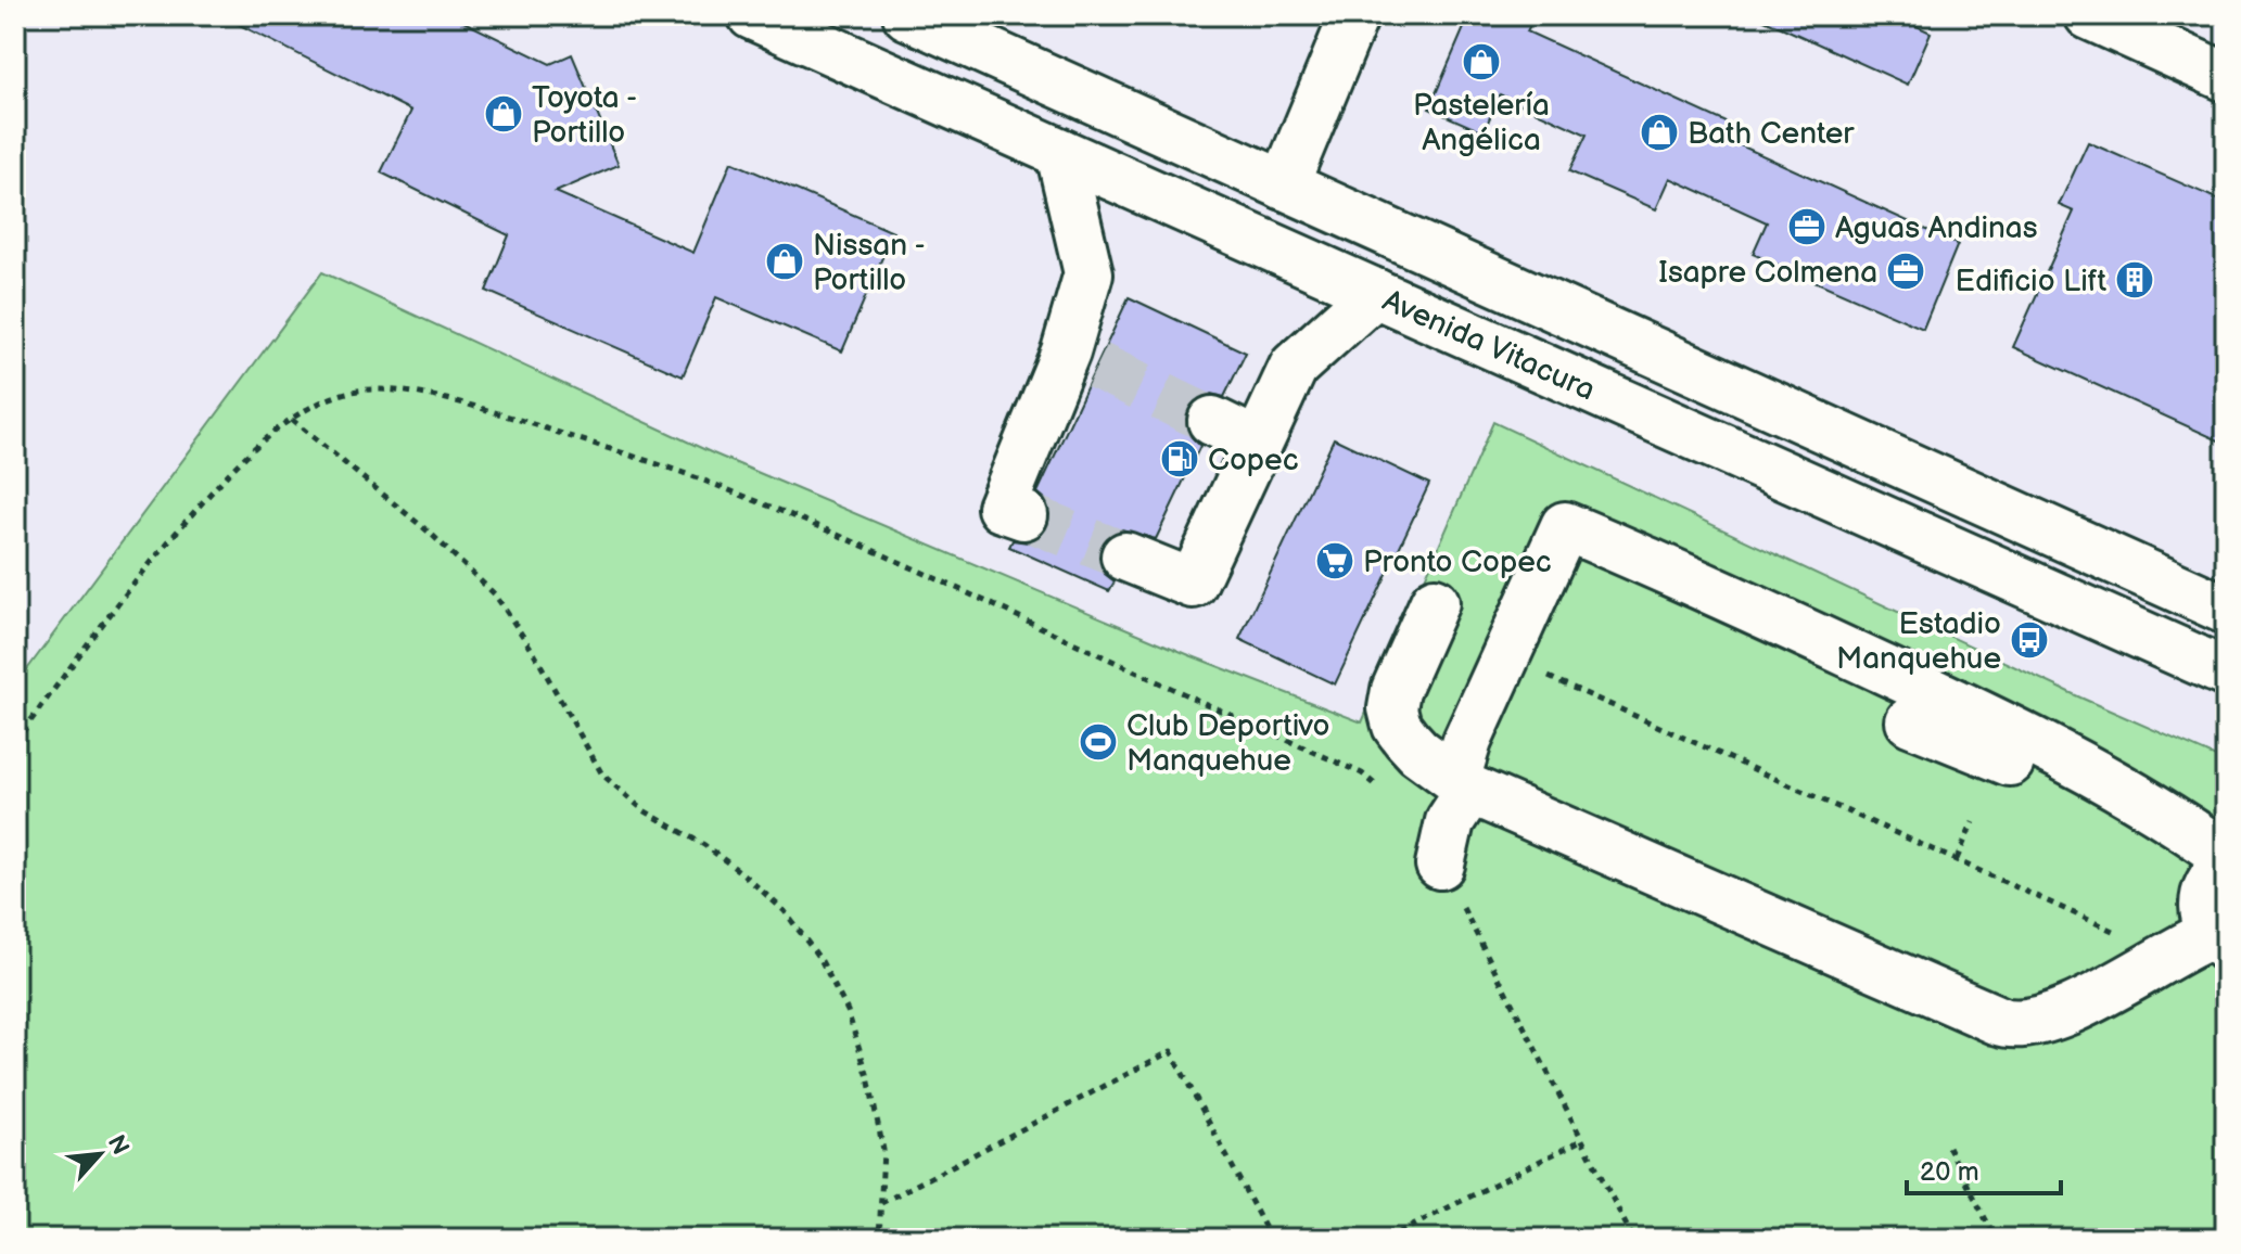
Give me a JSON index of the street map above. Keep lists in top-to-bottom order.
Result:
{
  "streets": {
    "main road": ["Avenida Vitacura"]
  },
  "places": {
    "shop": [
      "Pastelería Angélica",
      "Toyota - Portillo",
      "Bath Center",
      "Nissan - Portillo"
    ],
    "office": ["Aguas Andinas", "Isapre Colmena"],
    "building": ["Edificio Lift"],
    "fuel station": ["Copec"],
    "supermarket": ["Pronto Copec"],
    "bus stop": ["Estadio Manquehue"],
    "sports": ["Club Deportivo Manquehue"]
  },
  "scale_bar": "20 m",
  "north": "top right"
}
